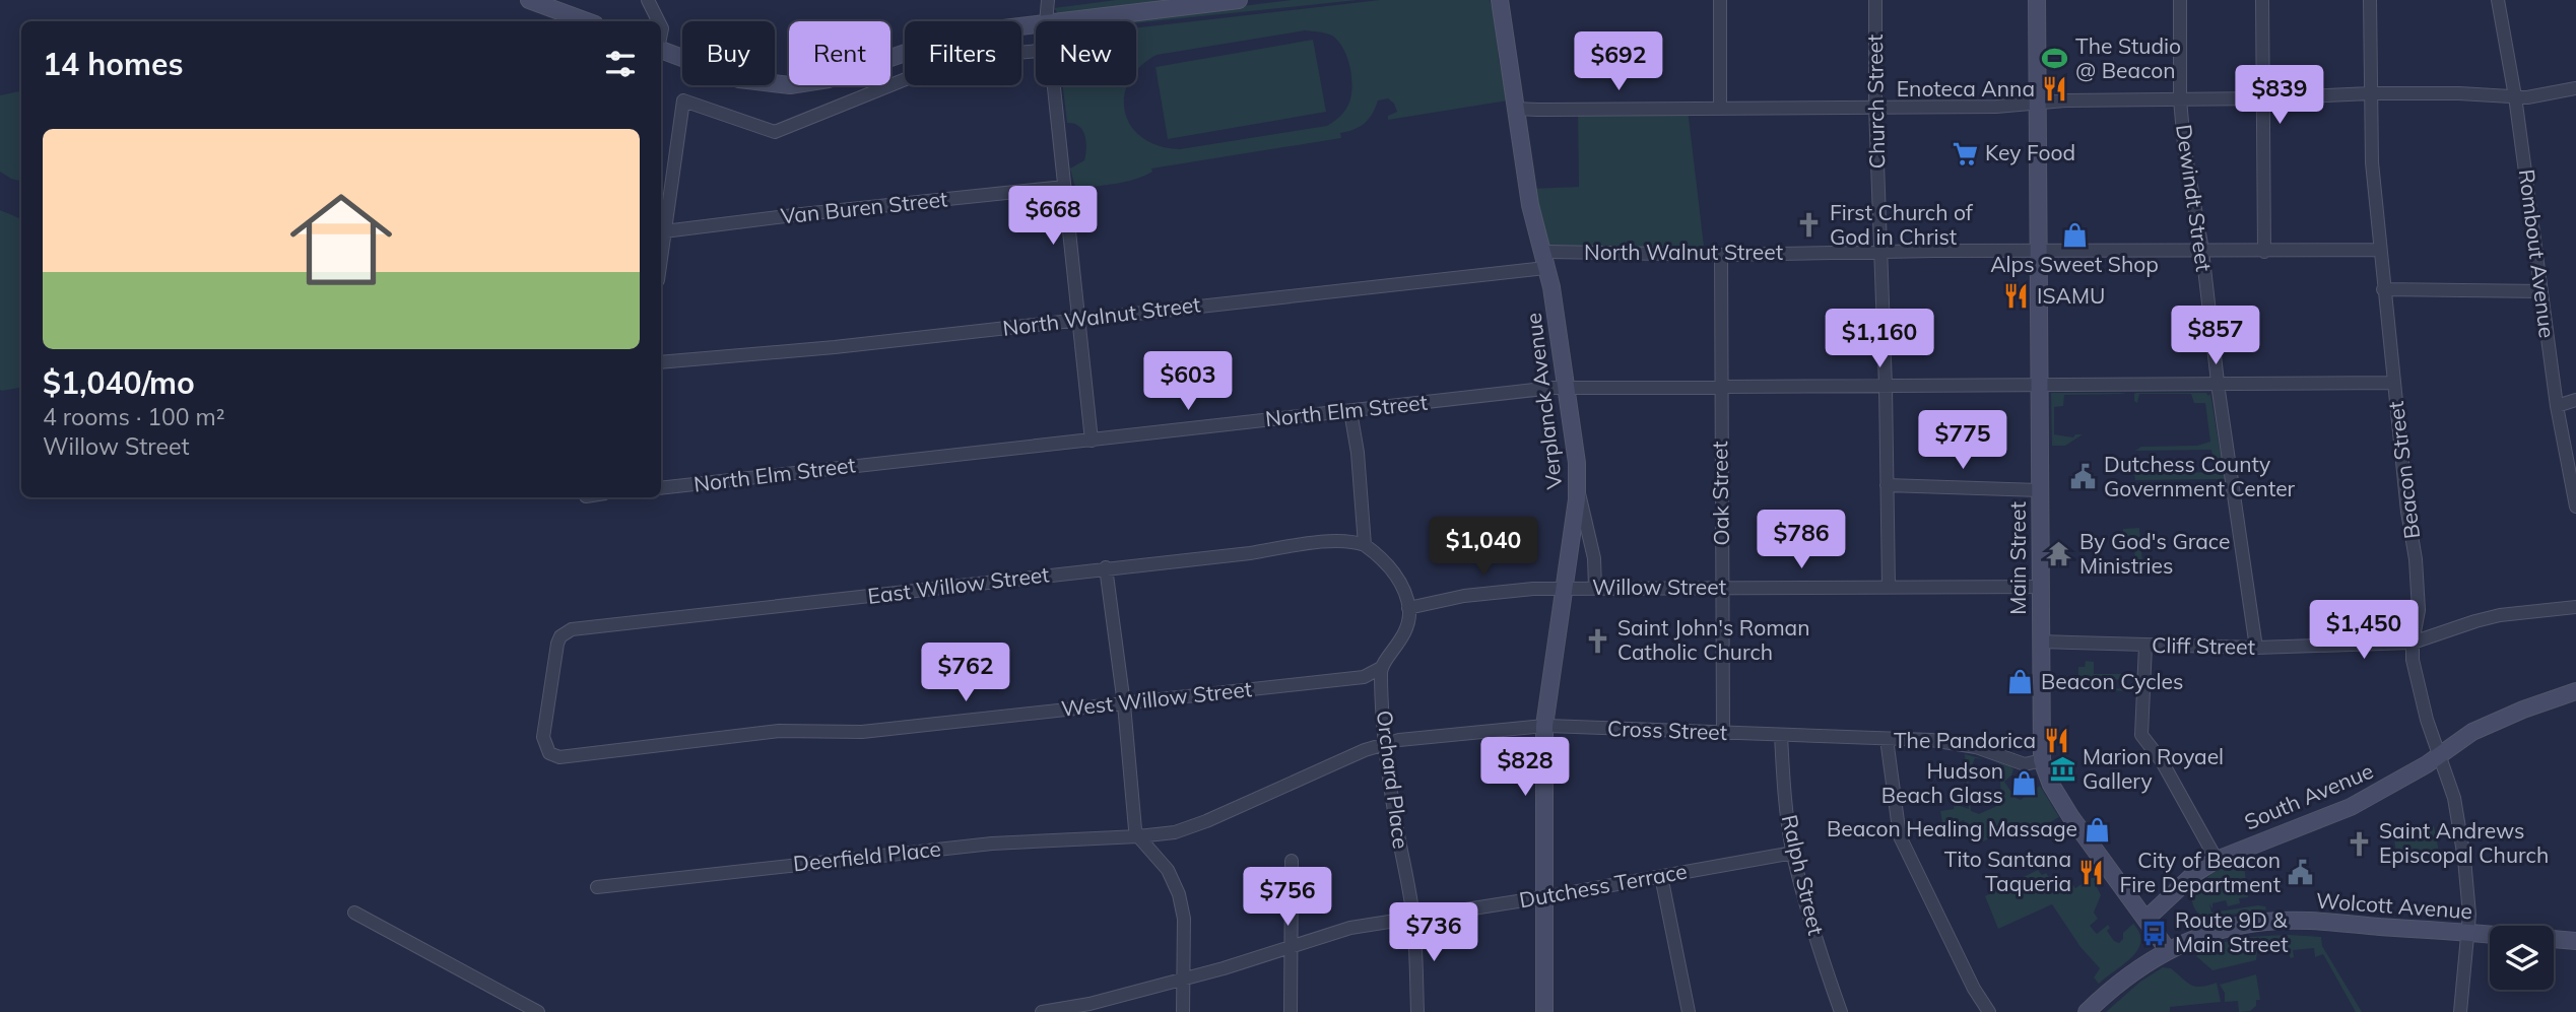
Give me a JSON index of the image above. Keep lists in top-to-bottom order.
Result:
{
  "streets": {
    "street": [
      "Church Street",
      "Dewindt Street",
      "Van Buren Street",
      "North Walnut Street",
      "Rombout Avenue",
      "Verplanck Avenue",
      "North Elm Street",
      "Beacon Street",
      "Oak Street",
      "Main Street",
      "East Willow Street",
      "Willow Street",
      "Cliff Street",
      "West Willow Street",
      "Cross Street",
      "Orchard Place",
      "South Avenue",
      "Deerfield Place",
      "Ralph Street",
      "Dutchess Terrace",
      "Wolcott Avenue"
    ]
  },
  "crossings": [
    ["Church Street", "North Walnut Street"],
    ["Church Street", "North Elm Street"],
    ["Church Street", "Willow Street"],
    ["Dewindt Street", "North Walnut Street"],
    ["Dewindt Street", "North Elm Street"],
    ["Dewindt Street", "Cliff Street"],
    ["North Walnut Street", "Verplanck Avenue"],
    ["North Walnut Street", "Beacon Street"],
    ["North Walnut Street", "Oak Street"],
    ["North Walnut Street", "Main Street"],
    ["Verplanck Avenue", "North Elm Street"],
    ["Verplanck Avenue", "Willow Street"],
    ["Verplanck Avenue", "Cross Street"],
    ["Verplanck Avenue", "Dutchess Terrace"],
    ["North Elm Street", "Beacon Street"],
    ["North Elm Street", "Oak Street"],
    ["North Elm Street", "Main Street"],
    ["Beacon Street", "Cliff Street"],
    ["Beacon Street", "South Avenue"],
    ["Beacon Street", "Wolcott Avenue"],
    ["Oak Street", "Willow Street"],
    ["Oak Street", "Cross Street"],
    ["Main Street", "Willow Street"],
    ["Main Street", "Cliff Street"],
    ["Main Street", "Cross Street"],
    ["Main Street", "South Avenue"],
    ["Main Street", "Wolcott Avenue"],
    ["East Willow Street", "West Willow Street"],
    ["West Willow Street", "Orchard Place"],
    ["Cross Street", "Orchard Place"],
    ["Cross Street", "Deerfield Place"],
    ["Cross Street", "Ralph Street"],
    ["Orchard Place", "Dutchess Terrace"],
    ["Ralph Street", "Dutchess Terrace"]
  ],
  "places": {
    "sports": ["The Studio @ Beacon"],
    "restaurant": [
      "Enoteca Anna",
      "ISAMU",
      "The Pandorica",
      "Tito Santana Taqueria"
    ],
    "supermarket": ["Key Food"],
    "church": ["First Church of God in Christ", "Saint John's Roman Catholic Church", "Saint Andrews Episcopal Church"],
    "shop": [
      "Alps Sweet Shop",
      "Beacon Cycles",
      "Hudson Beach Glass",
      "Beacon Healing Massage"
    ],
    "public building": ["Dutchess County Government Center", "City of Beacon Fire Department"],
    "temple": ["By God's Grace Ministries"],
    "museum": ["Marion Royael Gallery"],
    "bus stop": ["Route 9D & Main Street"]
  },
  "page": {
    "chip": [
      "Buy",
      "Rent",
      "Filters",
      "New"
    ],
    "heading": "14 homes",
    "price": [
      "$692",
      "$839",
      "$668",
      "$857",
      "$1,160",
      "$603",
      "$775",
      "$786",
      "$1,040",
      "$1,450",
      "$762",
      "$828",
      "$756",
      "$736"
    ],
    "list": [
      {
        "name": "$1,040/mo",
        "note": "4 rooms · 100 m² · Willow Street"
      }
    ]
  }
}
